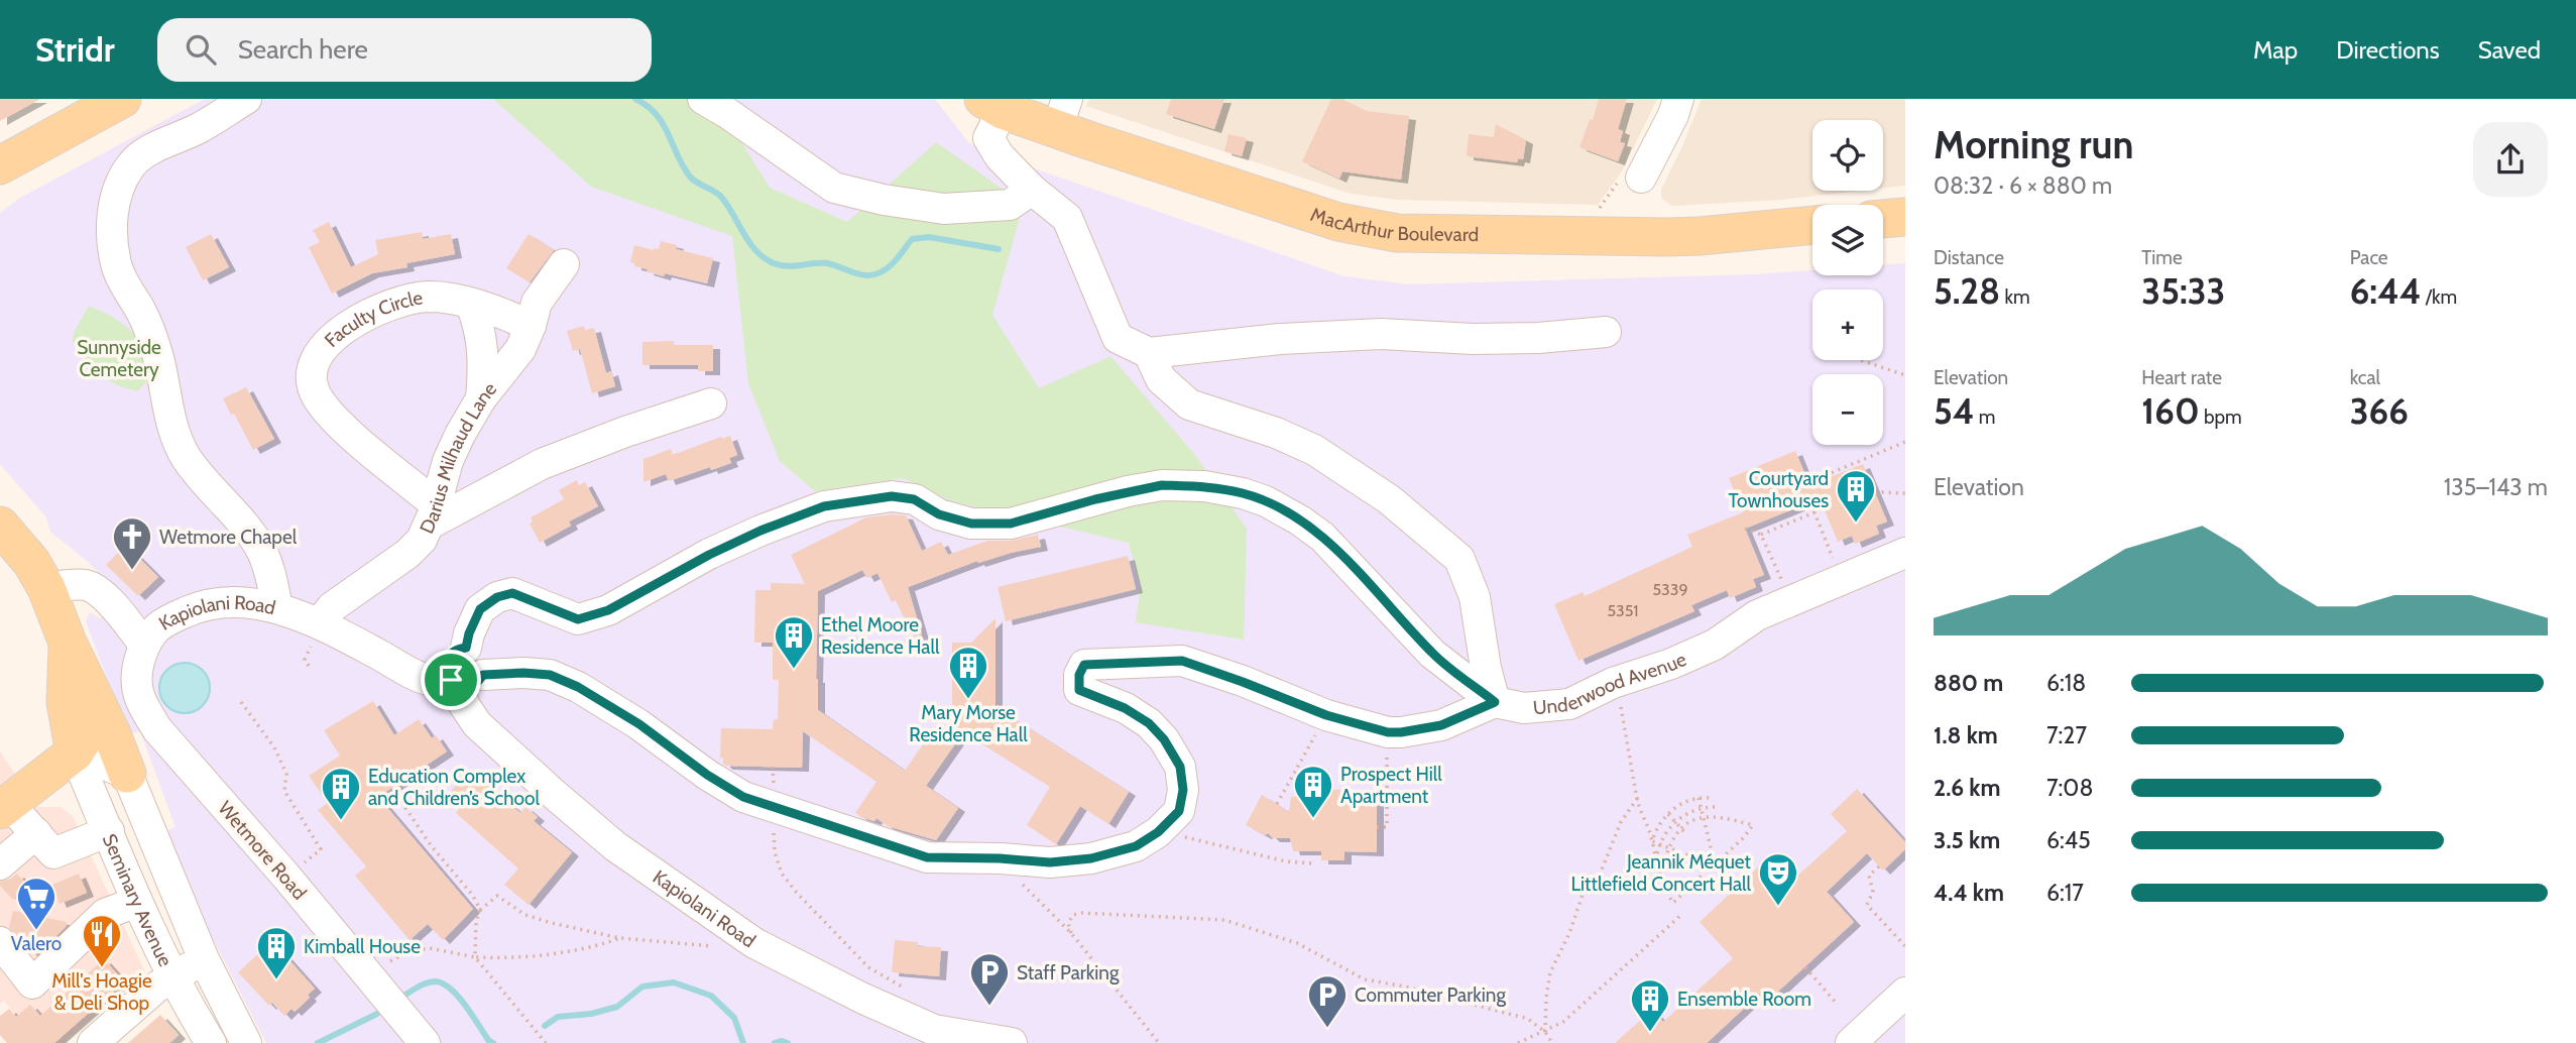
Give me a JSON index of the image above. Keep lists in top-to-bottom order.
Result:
{
  "streets": {
    "main road": ["MacArthur Boulevard"],
    "street": [
      "Faculty Circle",
      "Darius Milhaud Lane",
      "Kapiolani Road",
      "Underwood Avenue",
      "Wetmore Road",
      "Seminary Avenue"
    ]
  },
  "crossings": [
    ["Faculty Circle", "Darius Milhaud Lane"],
    ["Darius Milhaud Lane", "Kapiolani Road"],
    ["Kapiolani Road", "Underwood Avenue"],
    ["Kapiolani Road", "Wetmore Road"]
  ],
  "parks": ["Sunnyside Cemetery"],
  "places": {
    "building": [
      "Courtyard Townhouses",
      "Ethel Moore Residence Hall",
      "Mary Morse Residence Hall",
      "Prospect Hill Apartment",
      "Education Complex and Children’s School",
      "Kimball House",
      "Ensemble Room"
    ],
    "church": ["Wetmore Chapel"],
    "theatre": ["Jeannik Méquet Littlefield Concert Hall"],
    "supermarket": ["Valero"],
    "restaurant": ["Mill's Hoagie & Deli Shop"],
    "parking": ["Staff Parking", "Commuter Parking"]
  },
  "house_numbers": ["5339", "5351"],
  "page": {
    "header": "Stridr",
    "search": "Search here",
    "nav": ["Map", "Directions", "Saved"],
    "heading": ["Morning run", "08:32 · 6 × 880 m"],
    "map_buttons": ["+", "−"],
    "stats": [
      ["Distance", "5.28 km"],
      ["Time", "35:33"],
      ["Pace", "6:44 /km"],
      ["Elevation", "54 m"],
      ["Heart rate", "160 bpm"],
      ["kcal", "366"]
    ],
    "chart": ["Elevation", "135–143 m"],
    "list": [
      {
        "name": "880 m",
        "note": "6:18"
      },
      {
        "name": "1.8 km",
        "note": "7:27"
      },
      {
        "name": "2.6 km",
        "note": "7:08"
      },
      {
        "name": "3.5 km",
        "note": "6:45"
      },
      {
        "name": "4.4 km",
        "note": "6:17"
      }
    ]
  }
}
